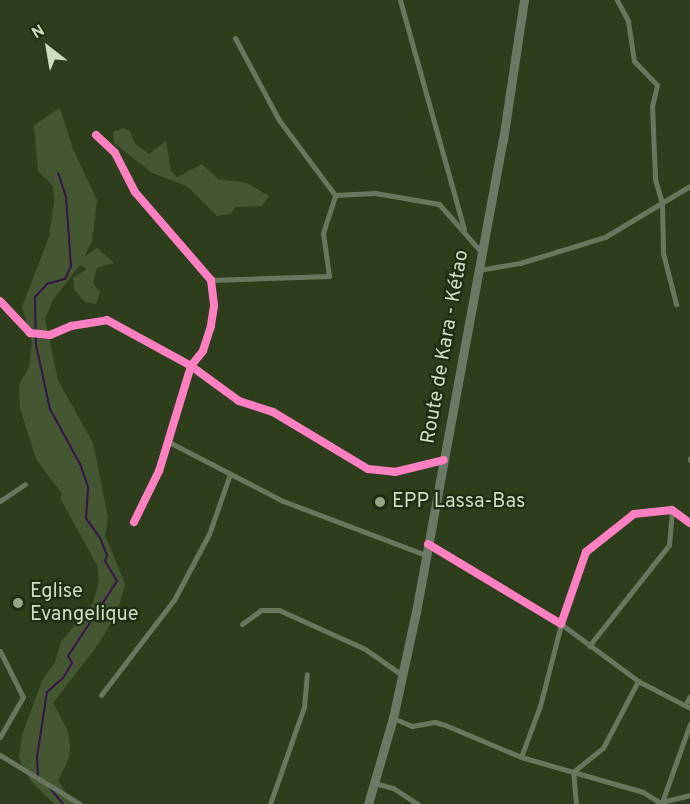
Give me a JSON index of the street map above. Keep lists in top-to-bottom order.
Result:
{
  "streets": {
    "main road": ["Route de Kara - Kétao"]
  },
  "places": ["EPP Lassa-Bas", "Eglise Evangelique"],
  "north": "top left"
}
